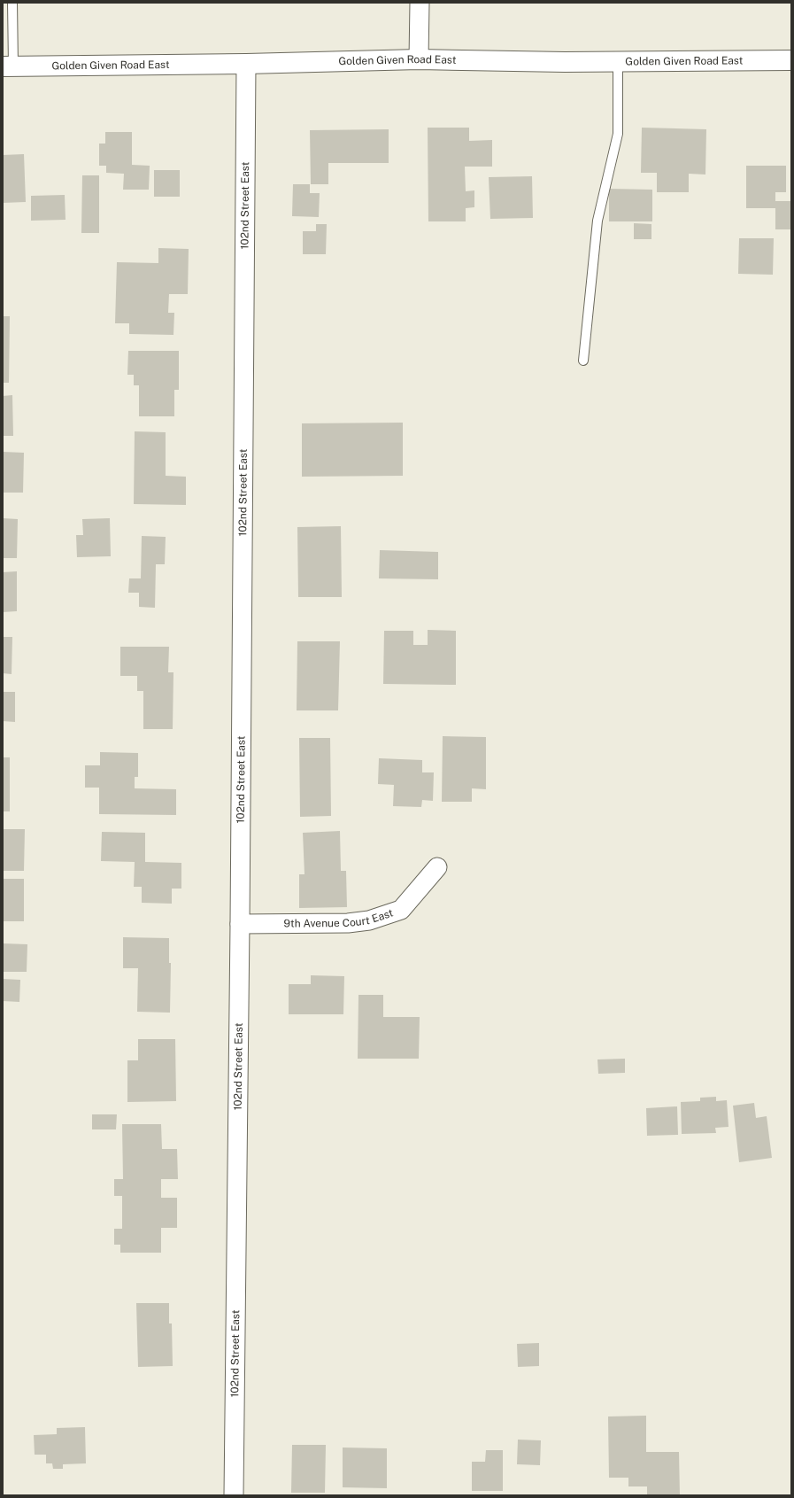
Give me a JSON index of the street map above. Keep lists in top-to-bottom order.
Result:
{
  "streets": {
    "street": ["Golden Given Road East", "102nd Street East", "9th Avenue Court East"]
  },
  "crossings": [
    ["Golden Given Road East", "102nd Street East"],
    ["102nd Street East", "9th Avenue Court East"]
  ]
}
